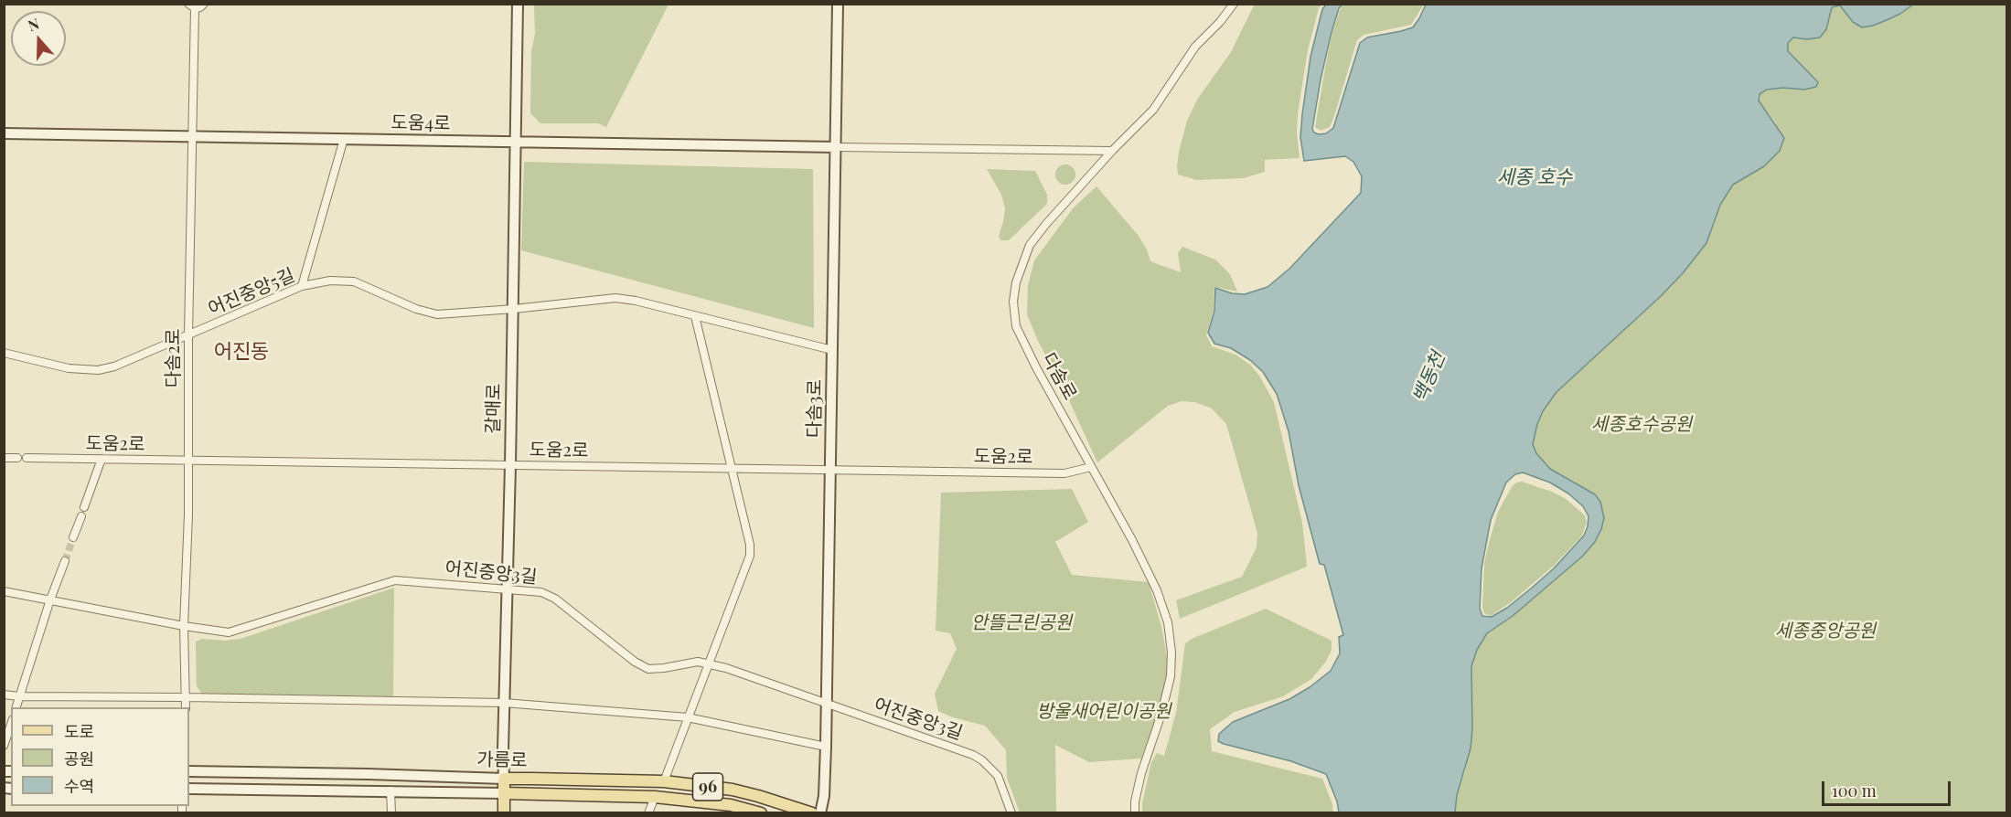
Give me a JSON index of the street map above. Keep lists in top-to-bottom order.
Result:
{
  "streets": {
    "main road": ["갈매로", "가름로", "96"],
    "street": [
      "도움4로",
      "어진중앙5길",
      "다솜2로",
      "다솜로",
      "다솜3로",
      "도움2로",
      "어진중앙3길"
    ]
  },
  "crossings": [
    ["도움4로", "다솜2로"],
    ["도움4로", "갈매로"],
    ["도움4로", "다솜3로"],
    ["어진중앙5길", "다솜2로"],
    ["어진중앙5길", "갈매로"],
    ["어진중앙5길", "다솜3로"],
    ["다솜2로", "도움2로"],
    ["다솜2로", "어진중앙3길"],
    ["다솜로", "도움2로"],
    ["갈매로", "도움2로"],
    ["갈매로", "어진중앙3길"],
    ["갈매로", "가름로"],
    ["다솜3로", "도움2로"],
    ["다솜3로", "어진중앙3길"]
  ],
  "districts": ["어진동"],
  "water": ["세종 호수", "백동천"],
  "parks": [
    "세종호수공원",
    "안뜰근린공원",
    "세종중앙공원",
    "방울새어린이공원"
  ],
  "legend": ["도로", "공원", "수역"],
  "scale_bar": "100 m",
  "north": "top"
}
